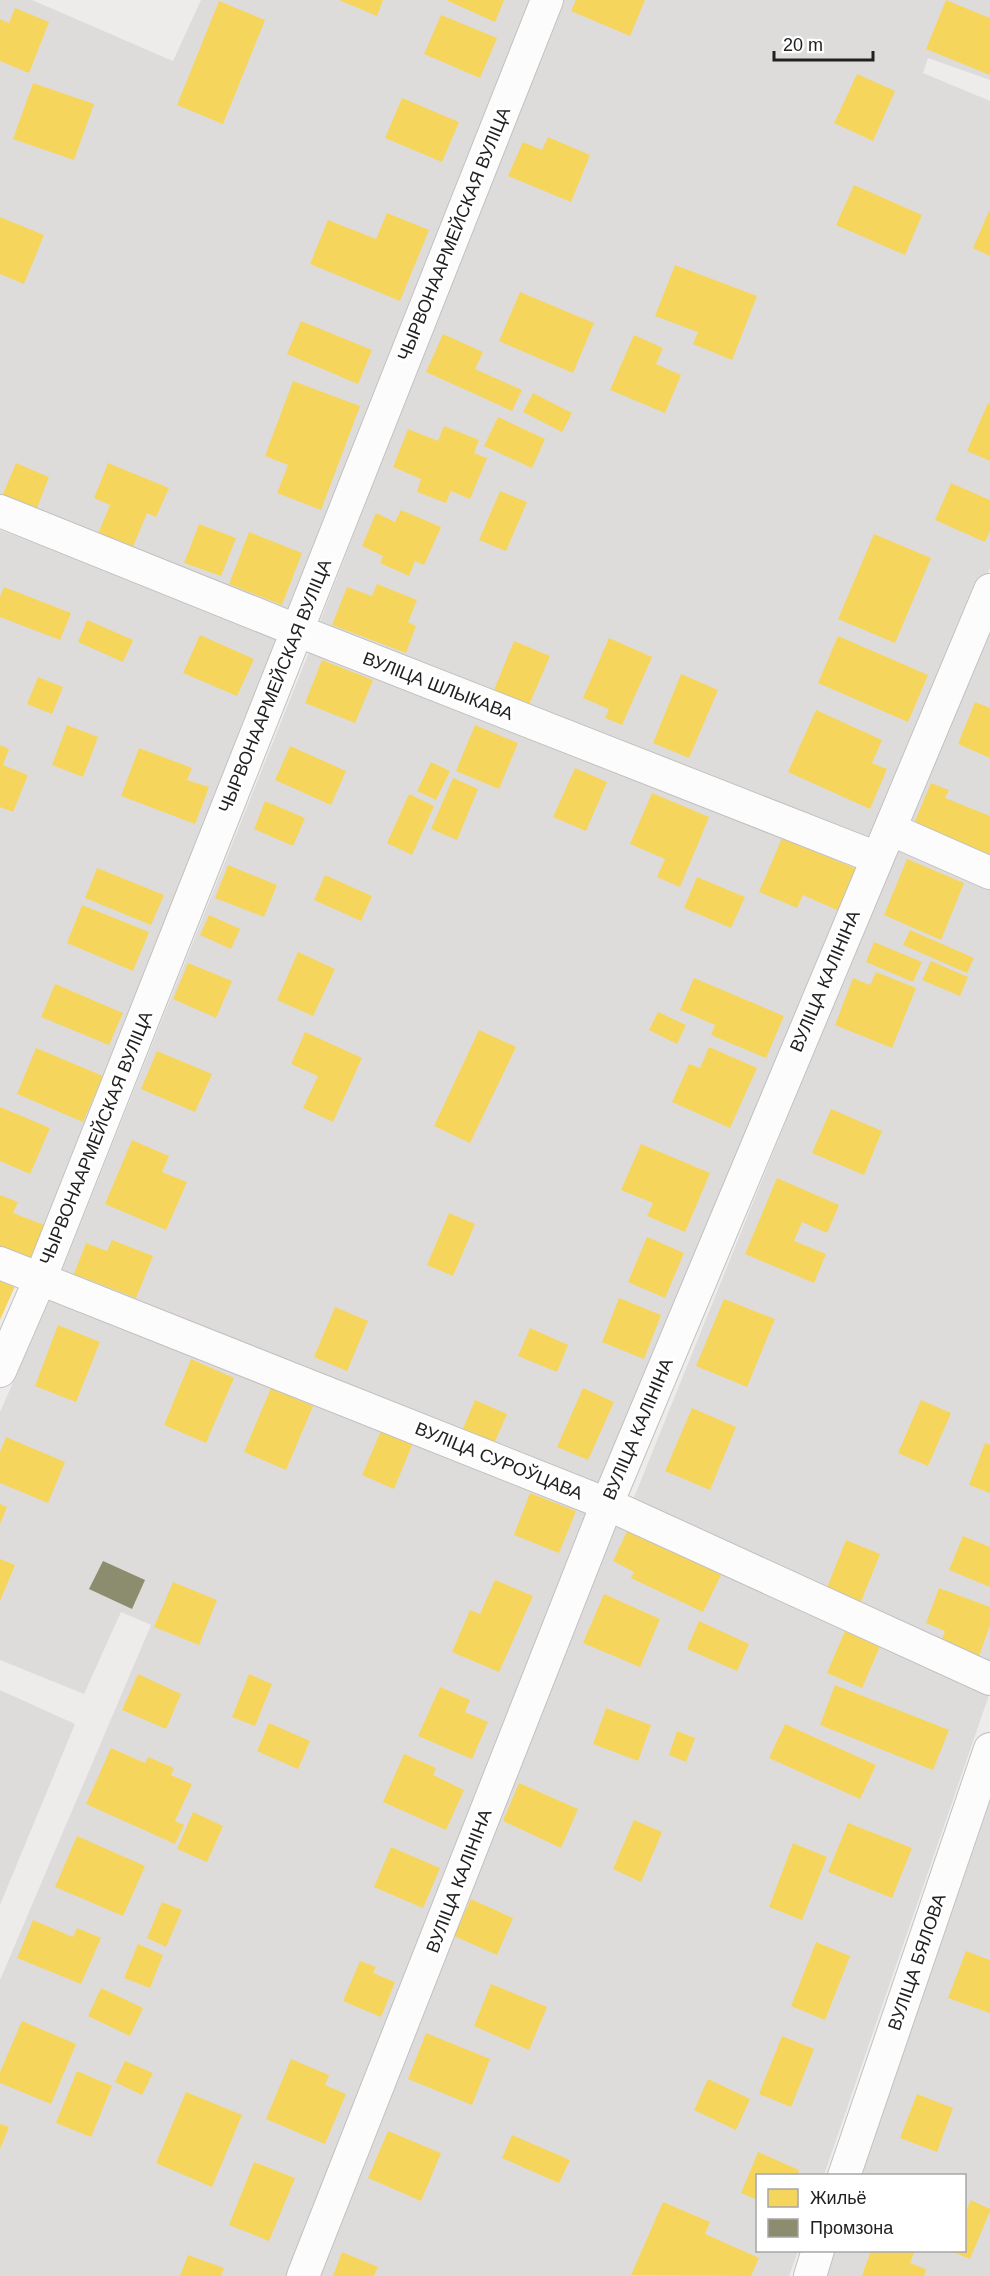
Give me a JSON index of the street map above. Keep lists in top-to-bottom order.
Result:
{
  "streets": {
    "street": [
      "ЧЫРВОНААРМЕЙСКАЯ ВУЛІЦА",
      "ВУЛІЦА ШЛЫКАВА",
      "ВУЛІЦА КАЛІНІНА",
      "ВУЛІЦА СУРОЎЦАВА",
      "ВУЛІЦА БЯЛОВА"
    ]
  },
  "crossings": [
    ["ЧЫРВОНААРМЕЙСКАЯ ВУЛІЦА", "ВУЛІЦА ШЛЫКАВА"],
    ["ЧЫРВОНААРМЕЙСКАЯ ВУЛІЦА", "ВУЛІЦА СУРОЎЦАВА"],
    ["ВУЛІЦА ШЛЫКАВА", "ВУЛІЦА КАЛІНІНА"],
    ["ВУЛІЦА КАЛІНІНА", "ВУЛІЦА СУРОЎЦАВА"]
  ],
  "legend": ["Жильё", "Промзона"],
  "scale_bar": "20 m"
}
